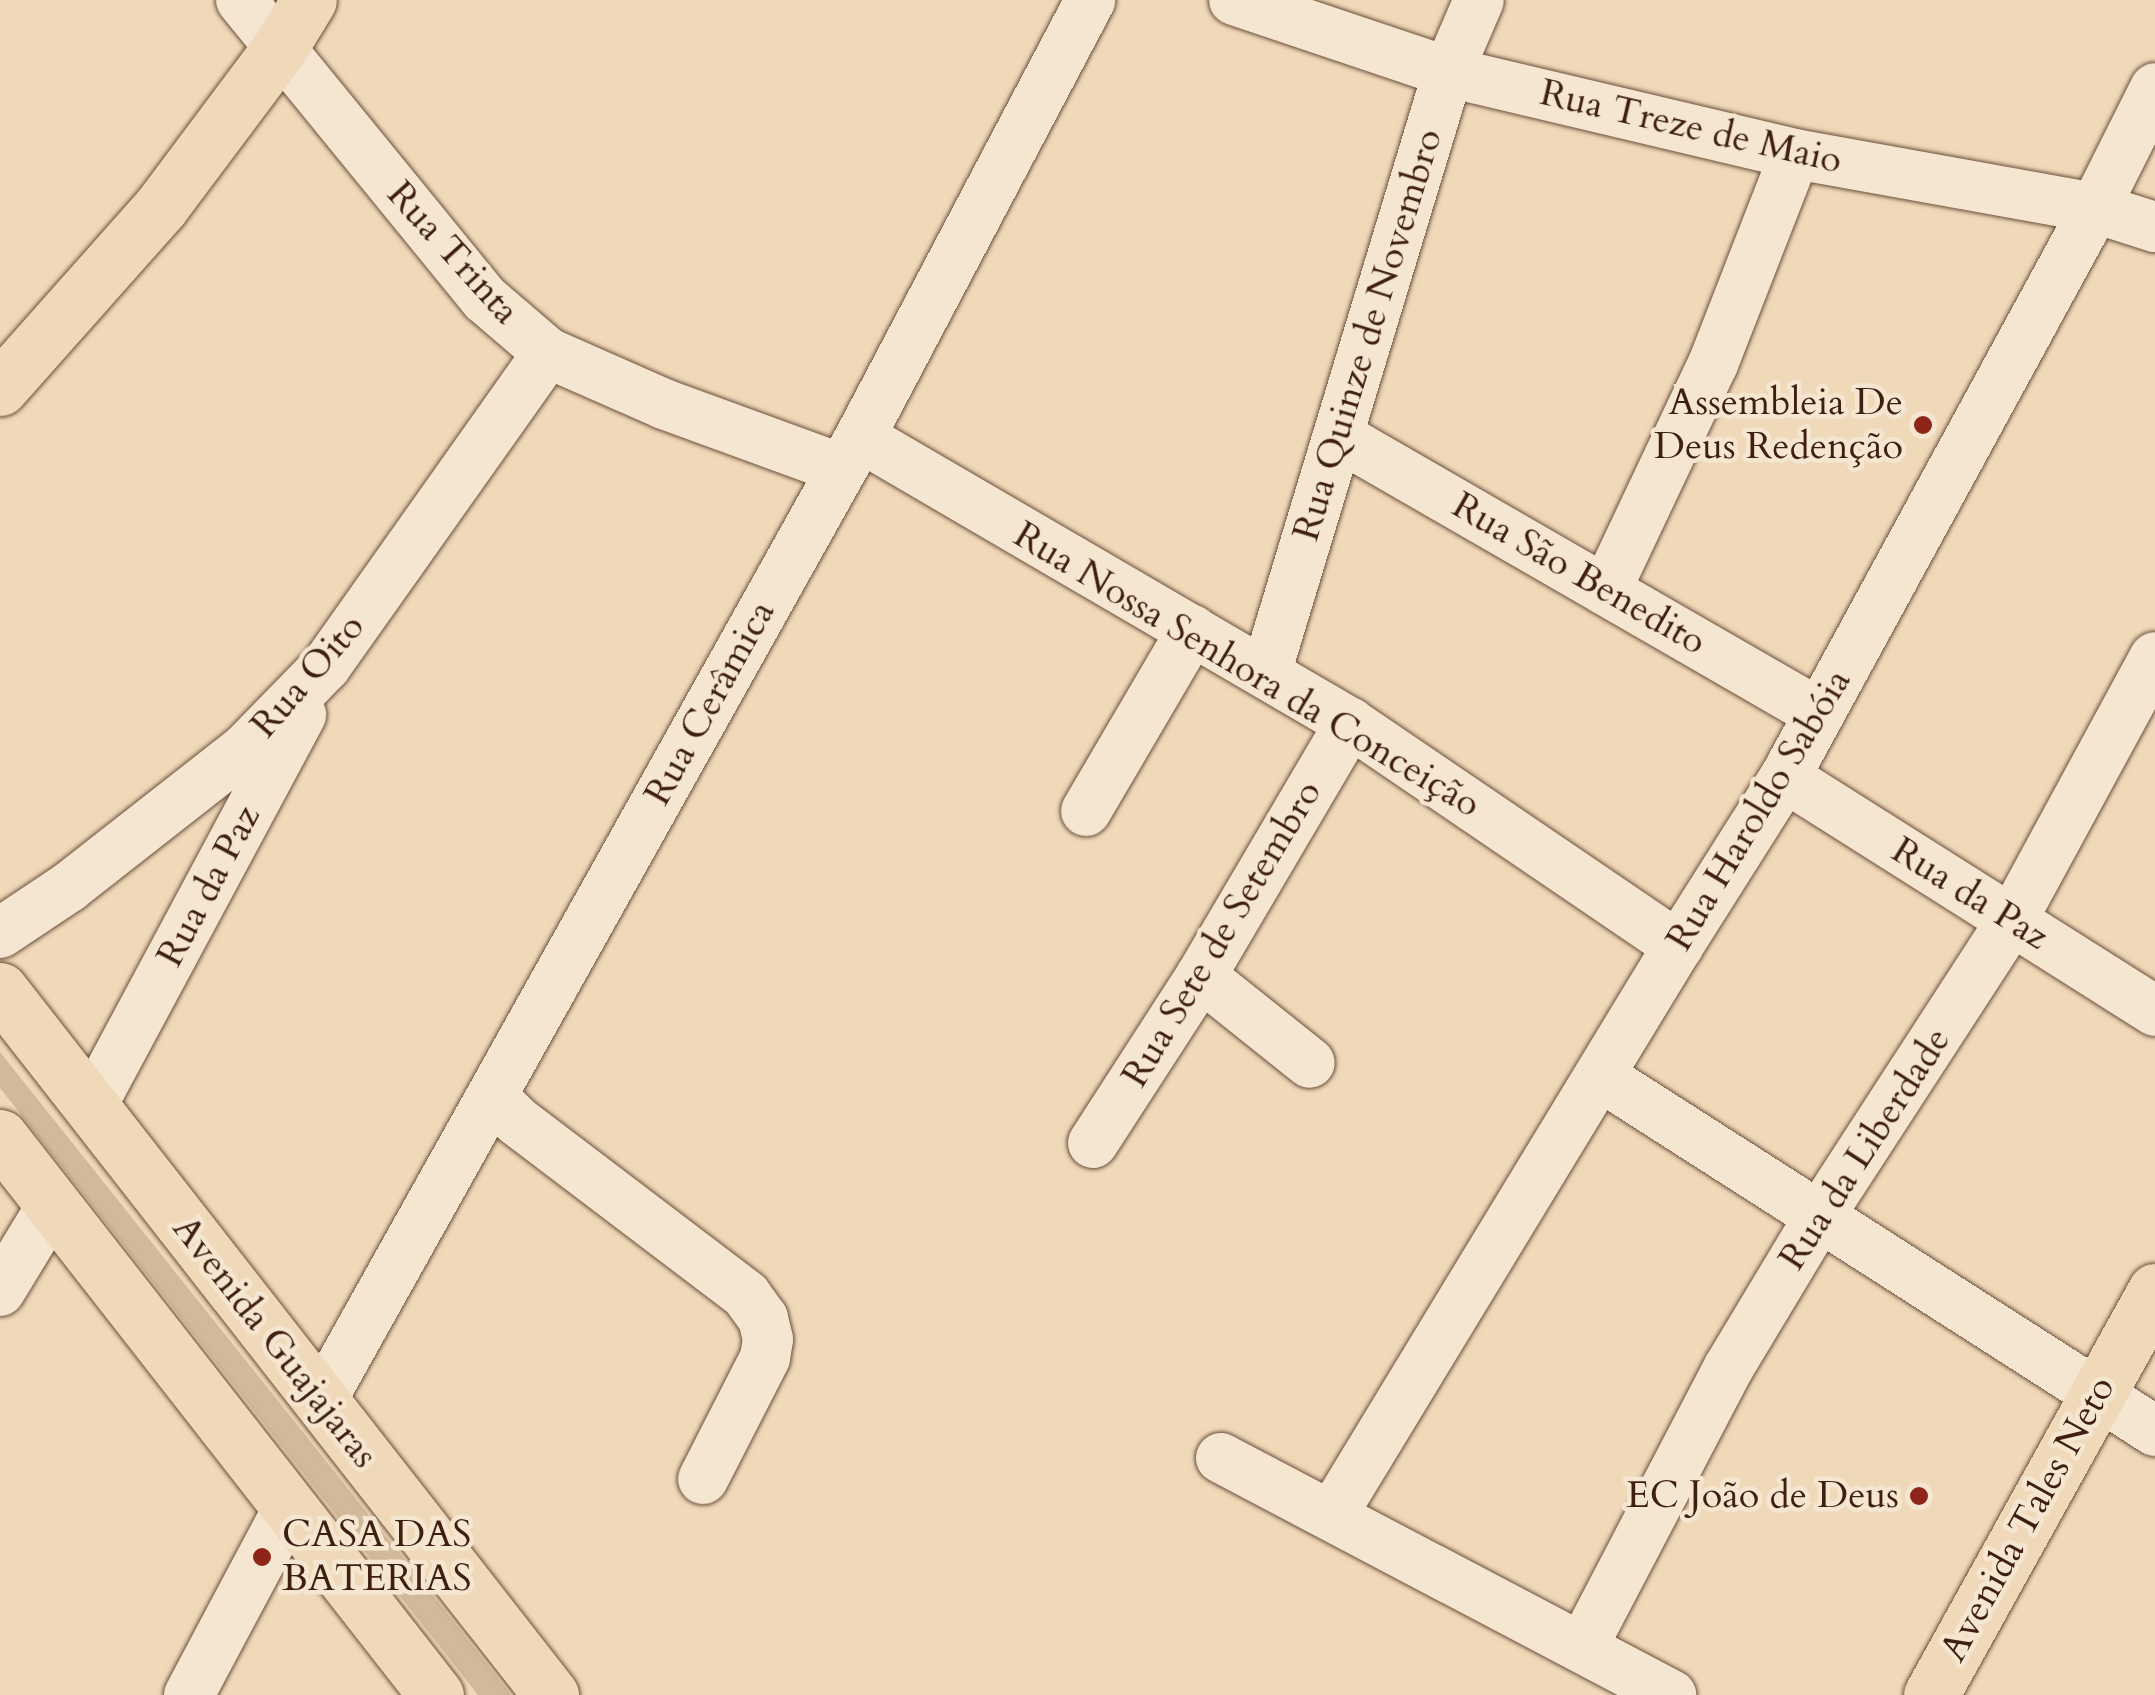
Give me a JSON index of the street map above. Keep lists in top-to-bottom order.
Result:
{
  "streets": {
    "main road": ["Avenida Guajajaras", "Avenida Tales Neto"],
    "street": [
      "Rua Treze de Maio",
      "Rua Trinta",
      "Rua Quinze de Novembro",
      "Rua São Benedito",
      "Rua Nossa Senhora da Conceição",
      "Rua Oito",
      "Rua Cerâmica",
      "Rua Haroldo Sabóia",
      "Rua da Paz",
      "Rua Sete de Setembro",
      "Rua da Liberdade"
    ]
  },
  "crossings": [
    ["Rua Treze de Maio", "Rua Quinze de Novembro"],
    ["Rua Treze de Maio", "Rua Haroldo Sabóia"],
    ["Rua Trinta", "Rua Nossa Senhora da Conceição"],
    ["Rua Trinta", "Rua Oito"],
    ["Rua Trinta", "Rua Cerâmica"],
    ["Rua Quinze de Novembro", "Rua São Benedito"],
    ["Rua Quinze de Novembro", "Rua Nossa Senhora da Conceição"],
    ["Rua São Benedito", "Rua Haroldo Sabóia"],
    ["Rua Nossa Senhora da Conceição", "Rua Cerâmica"],
    ["Rua Nossa Senhora da Conceição", "Rua Haroldo Sabóia"],
    ["Rua Nossa Senhora da Conceição", "Rua Sete de Setembro"],
    ["Rua Oito", "Rua da Paz"],
    ["Rua Cerâmica", "Avenida Guajajaras"],
    ["Rua Haroldo Sabóia", "Rua da Paz"],
    ["Rua da Paz", "Rua da Liberdade"],
    ["Rua da Paz", "Avenida Guajajaras"]
  ],
  "places": ["Assembleia De Deus Redenção", "EC João de Deus", "CASA DAS BATERIAS"]
}
